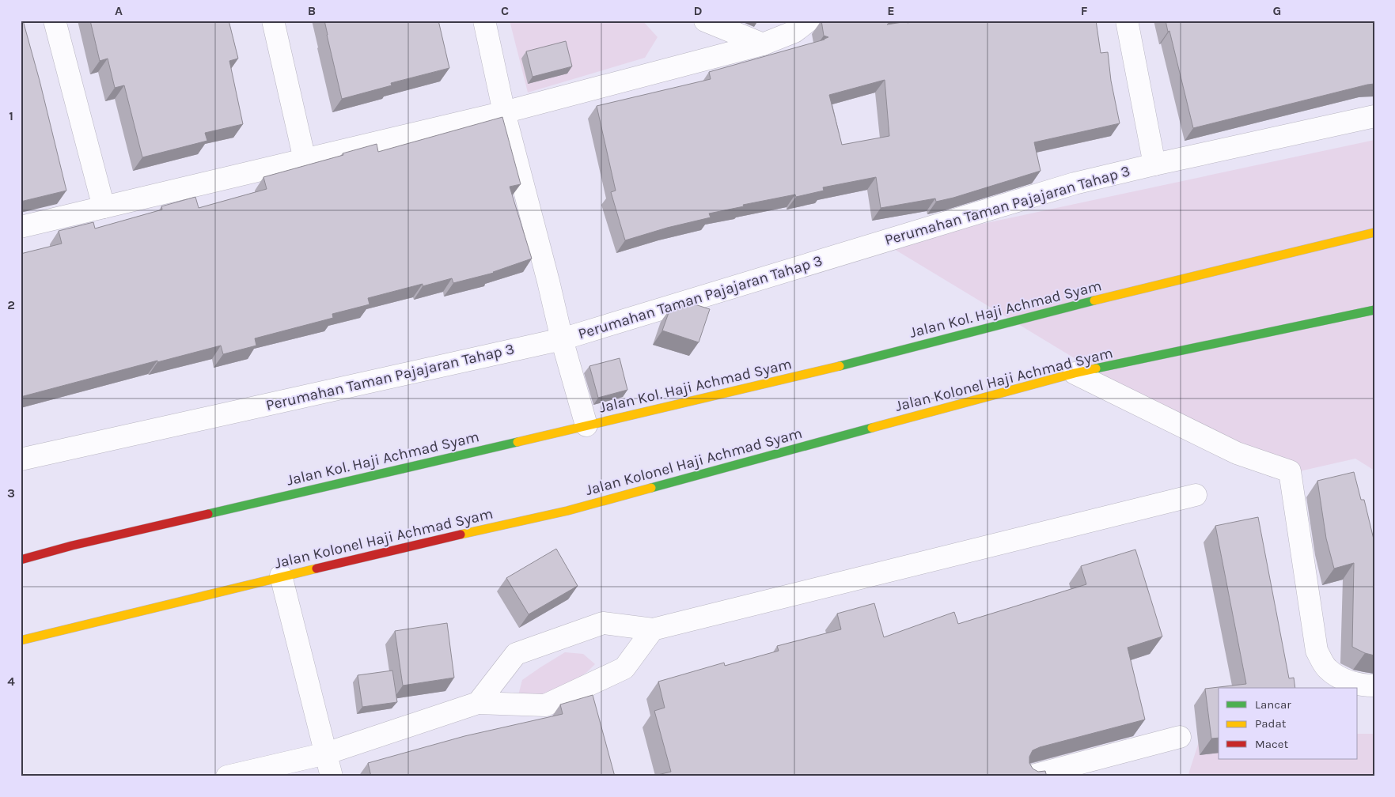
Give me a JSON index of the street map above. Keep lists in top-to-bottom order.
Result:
{
  "streets": {
    "main road": ["Jalan Kol. Haji Achmad Syam", "Jalan Kolonel Haji Achmad Syam"],
    "street": ["Perumahan Taman Pajajaran Tahap 3"]
  },
  "legend": ["Lancar", "Padat", "Macet"],
  "grid": {
    "columns": [
      "A",
      "B",
      "C",
      "D",
      "E",
      "F",
      "G"
    ],
    "rows": [
      "1",
      "2",
      "3",
      "4"
    ]
  }
}
